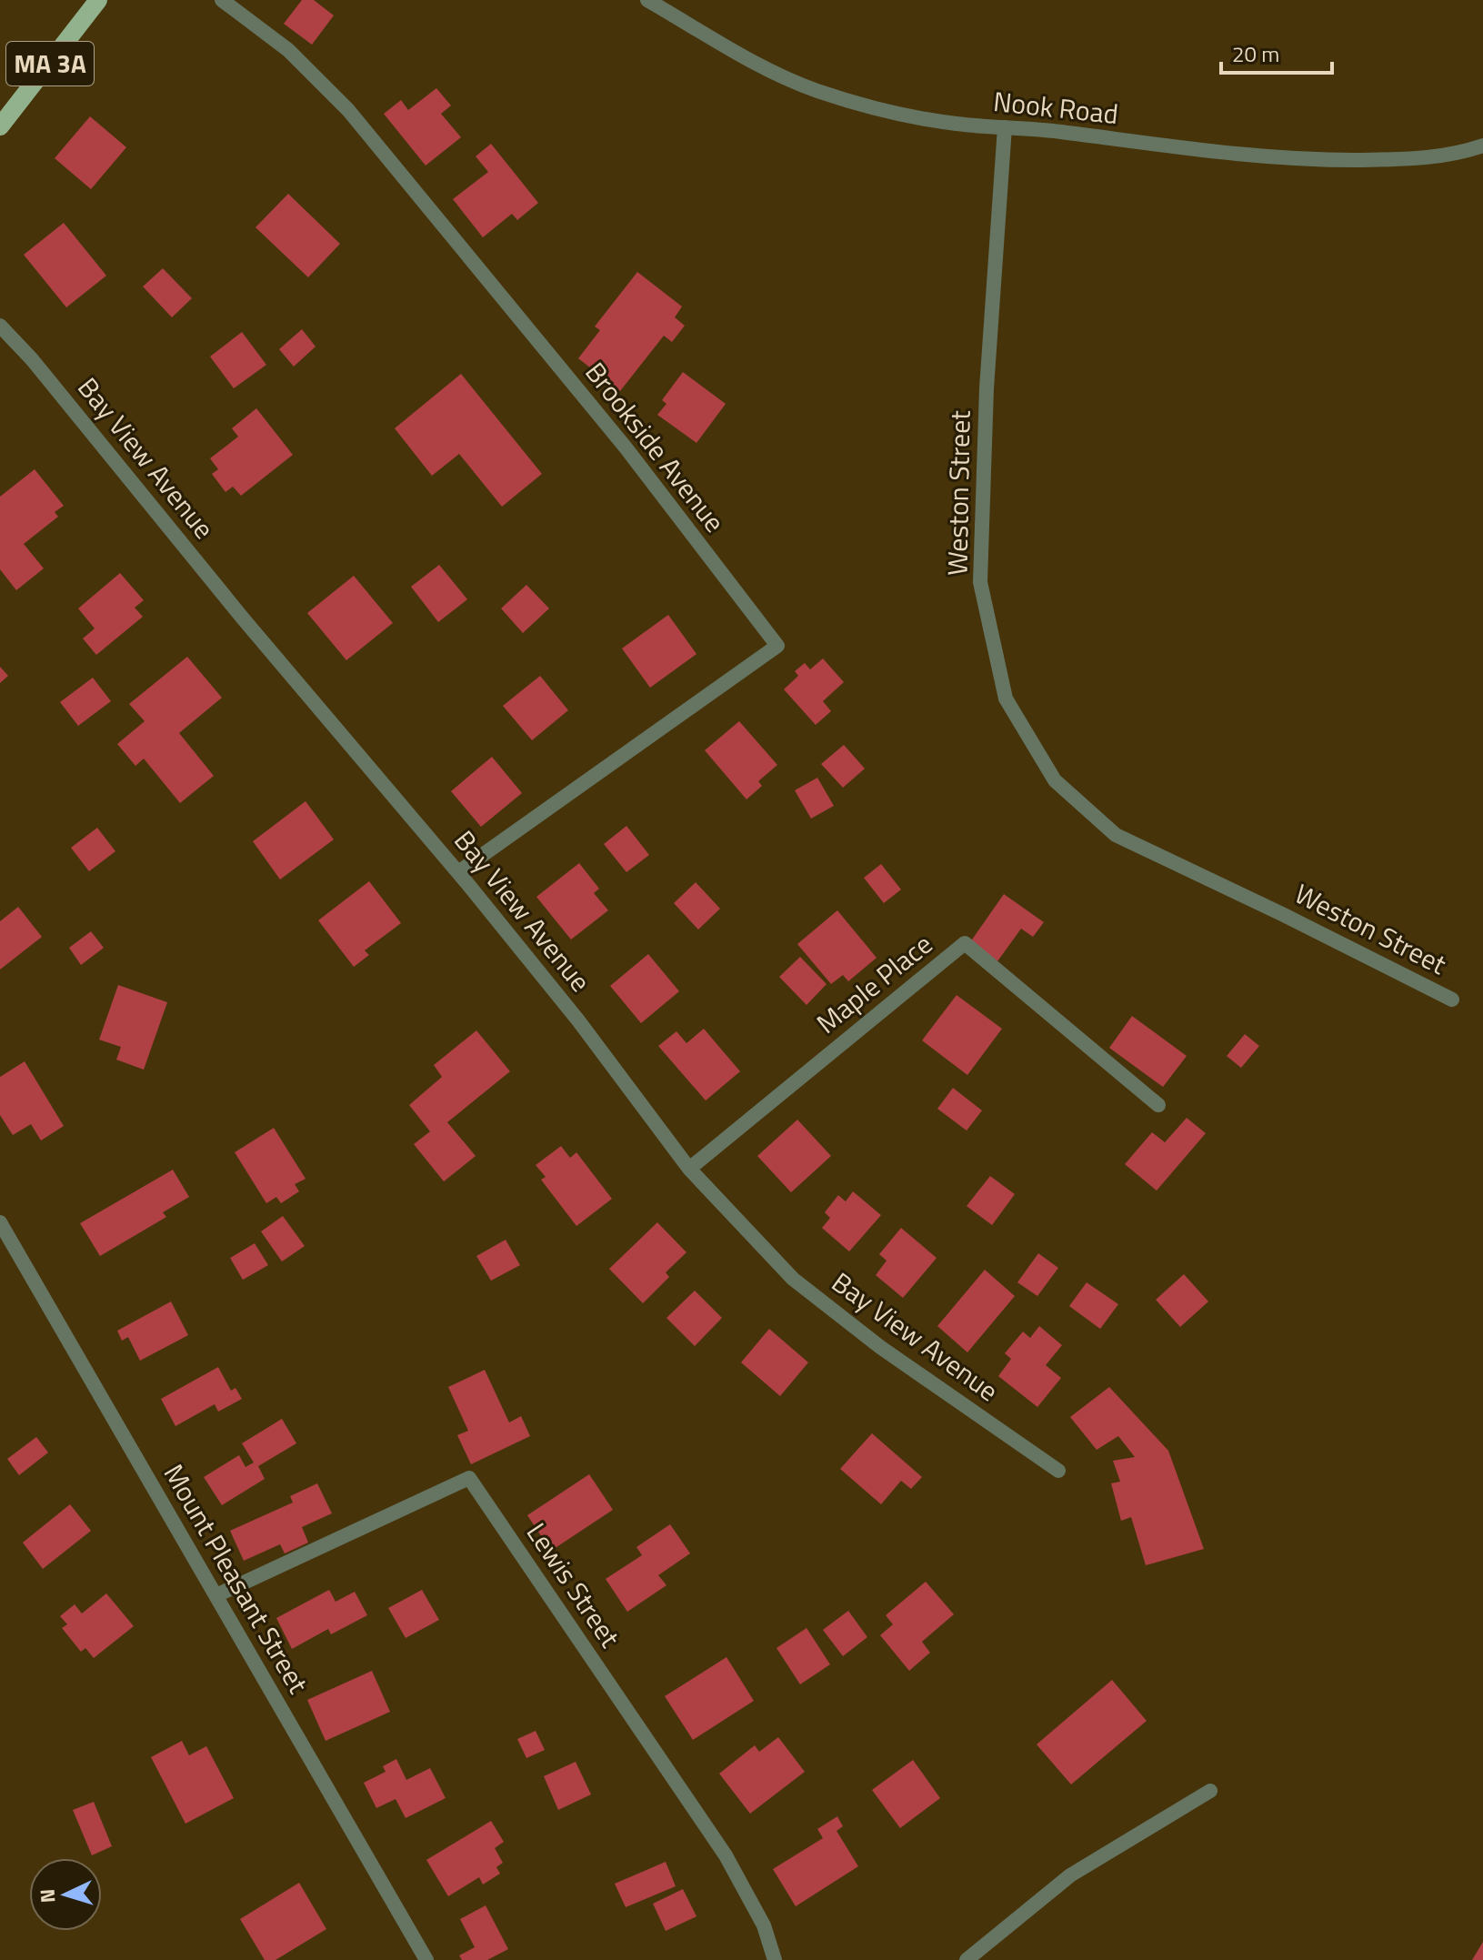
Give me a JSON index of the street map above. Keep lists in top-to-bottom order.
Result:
{
  "streets": {
    "main road": ["MA 3A"],
    "street": [
      "Nook Road",
      "Brookside Avenue",
      "Bay View Avenue",
      "Weston Street",
      "Maple Place",
      "Mount Pleasant Street",
      "Lewis Street"
    ]
  },
  "crossings": [
    ["Nook Road", "Weston Street"],
    ["Brookside Avenue", "Bay View Avenue"],
    ["Bay View Avenue", "Maple Place"],
    ["Mount Pleasant Street", "Lewis Street"]
  ],
  "scale_bar": "20 m",
  "north": "left"
}
